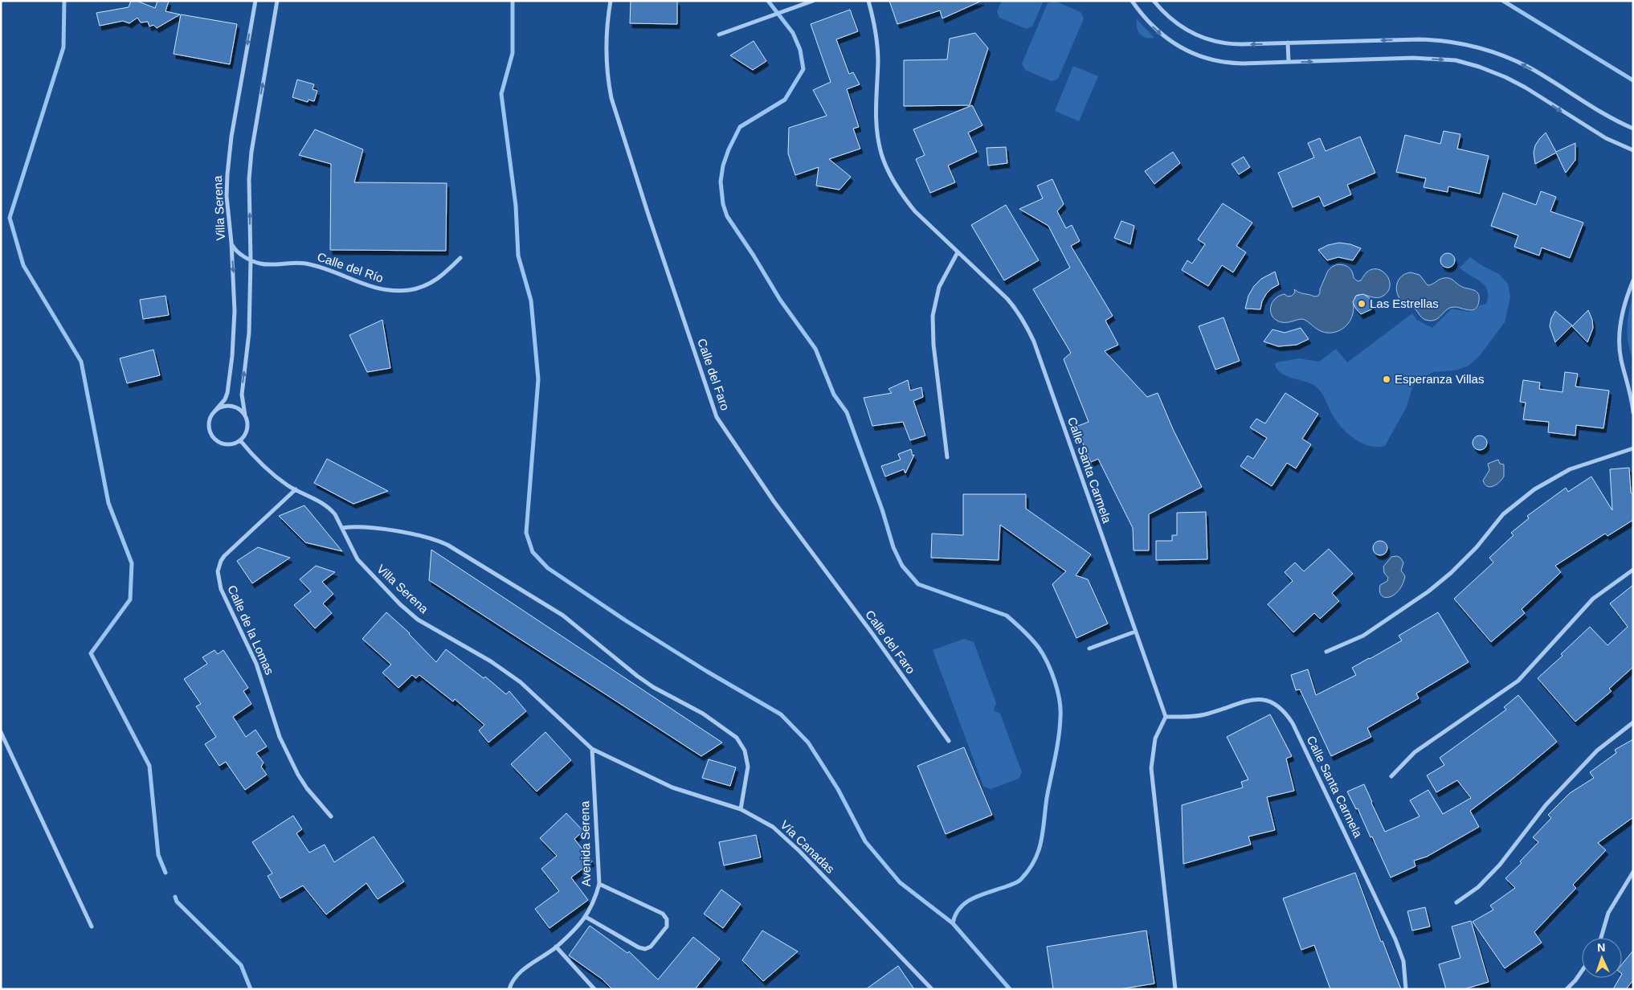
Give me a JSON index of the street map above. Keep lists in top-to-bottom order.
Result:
{
  "streets": {
    "street": [
      "Villa Serena",
      "Calle del Río",
      "Calle del Faro",
      "Calle Santa Carmela",
      "Calle de la Lomas",
      "Avenida Serena",
      "Vía Canadas"
    ]
  },
  "crossings": [
    ["Villa Serena", "Calle del Río"],
    ["Villa Serena", "Calle de la Lomas"],
    ["Villa Serena", "Avenida Serena"],
    ["Villa Serena", "Vía Canadas"],
    ["Avenida Serena", "Vía Canadas"]
  ],
  "places": ["Las Estrellas", "Esperanza Villas"],
  "north": "top"
}
